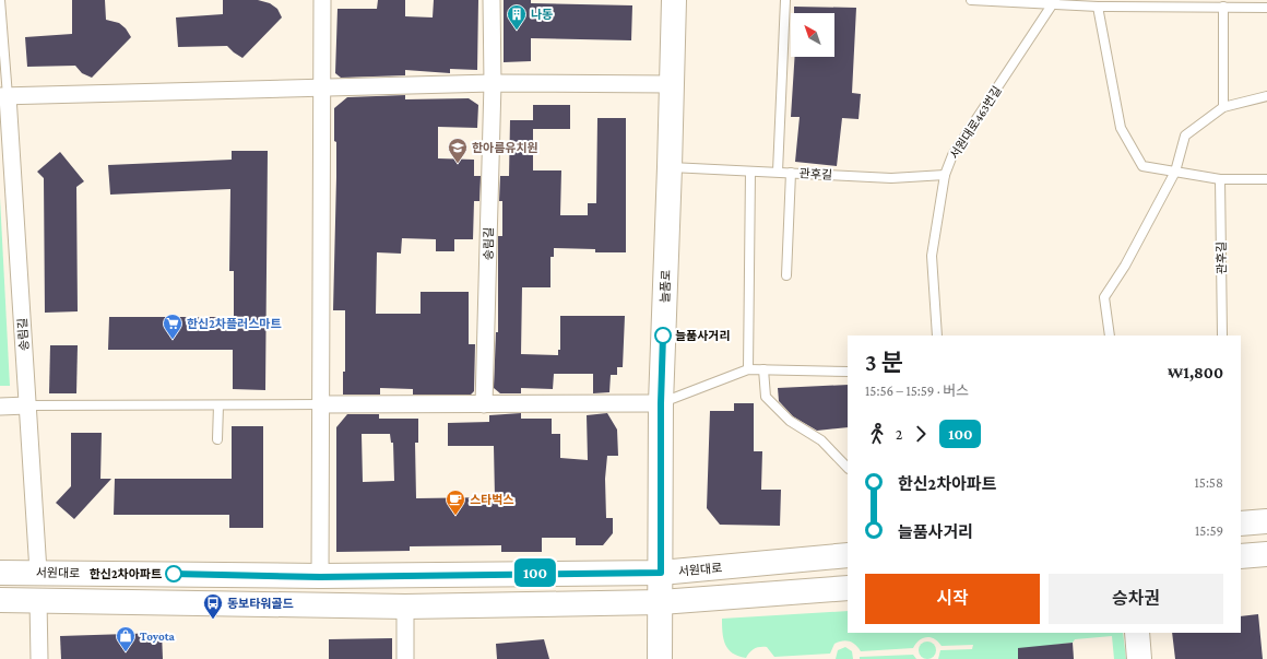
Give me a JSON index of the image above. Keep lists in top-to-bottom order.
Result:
{
  "streets": {
    "street": ["송림길", "늘품로", "서원대로"],
    "lane": ["서원대로463번길", "관후길"]
  },
  "crossings": [
    ["서원대로463번길", "관후길"],
    ["송림길", "서원대로"],
    ["늘품로", "서원대로"]
  ],
  "places": {
    "building": ["나동"],
    "school or university": ["한아름유치원"],
    "other": ["늘품사거리", "한신2차아파트"],
    "supermarket": ["한신2차플러스마트"],
    "cafe": ["스타벅스"],
    "bus stop": ["동보타워골드"],
    "shop": ["Toyota"]
  },
  "lines": ["bus line 100"],
  "north": "top left",
  "page": {
    "on_map": "100",
    "heading": ["3 분", "15:56 – 15:59 · 버스", "₩1,800"],
    "legs": ["2", "100"],
    "list": [
      {
        "name": "한신2차아파트",
        "value": "15:58"
      },
      {
        "name": "늘품사거리",
        "value": "15:59"
      }
    ],
    "buttons": ["시작", "승차권"]
  }
}
